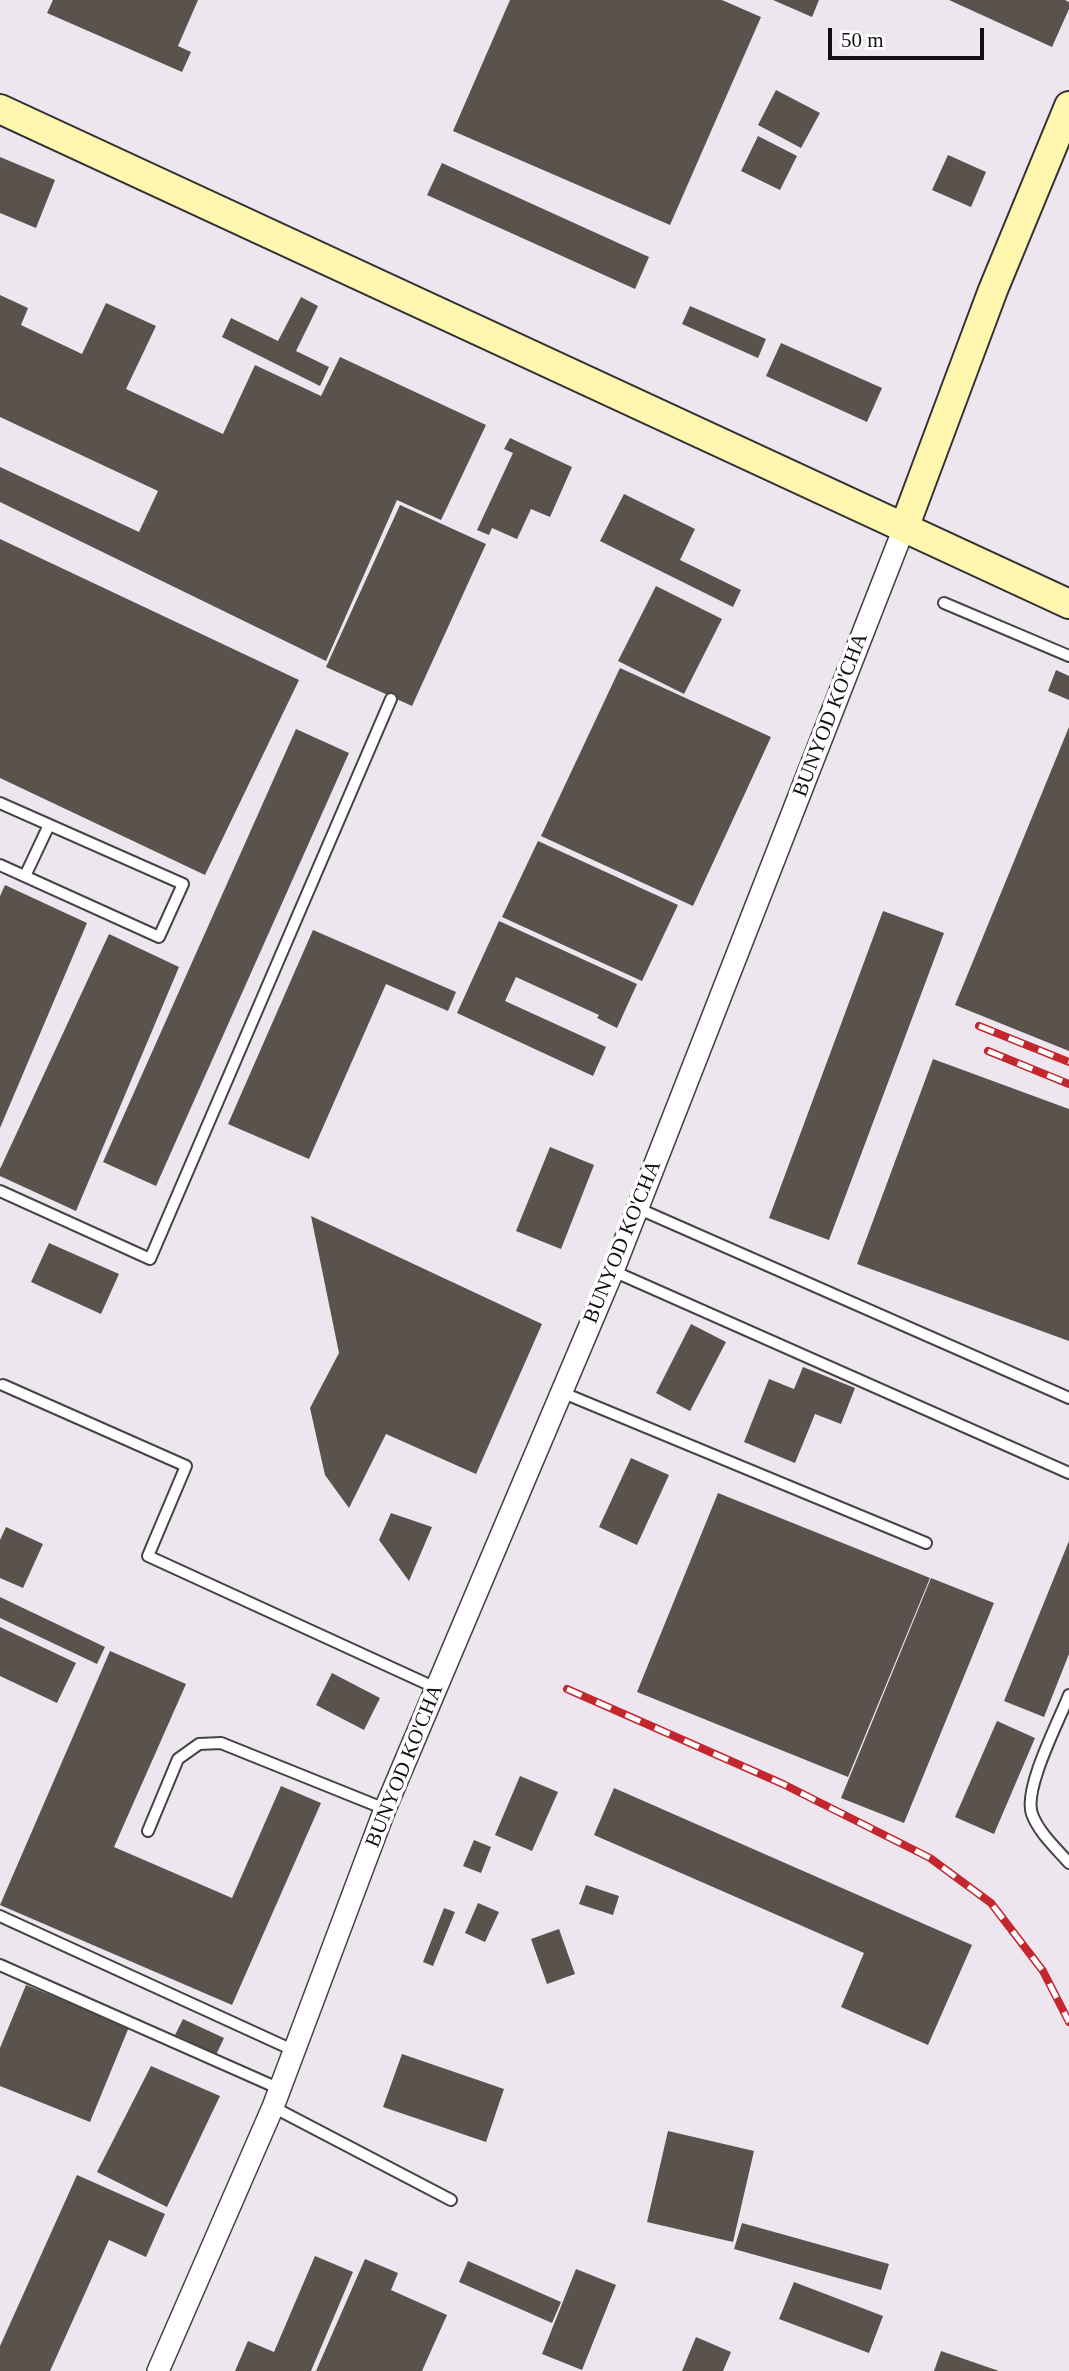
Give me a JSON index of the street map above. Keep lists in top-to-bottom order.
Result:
{
  "streets": {
    "street": ["BUNYOD KO'CHA"]
  },
  "scale_bar": "50 m"
}
